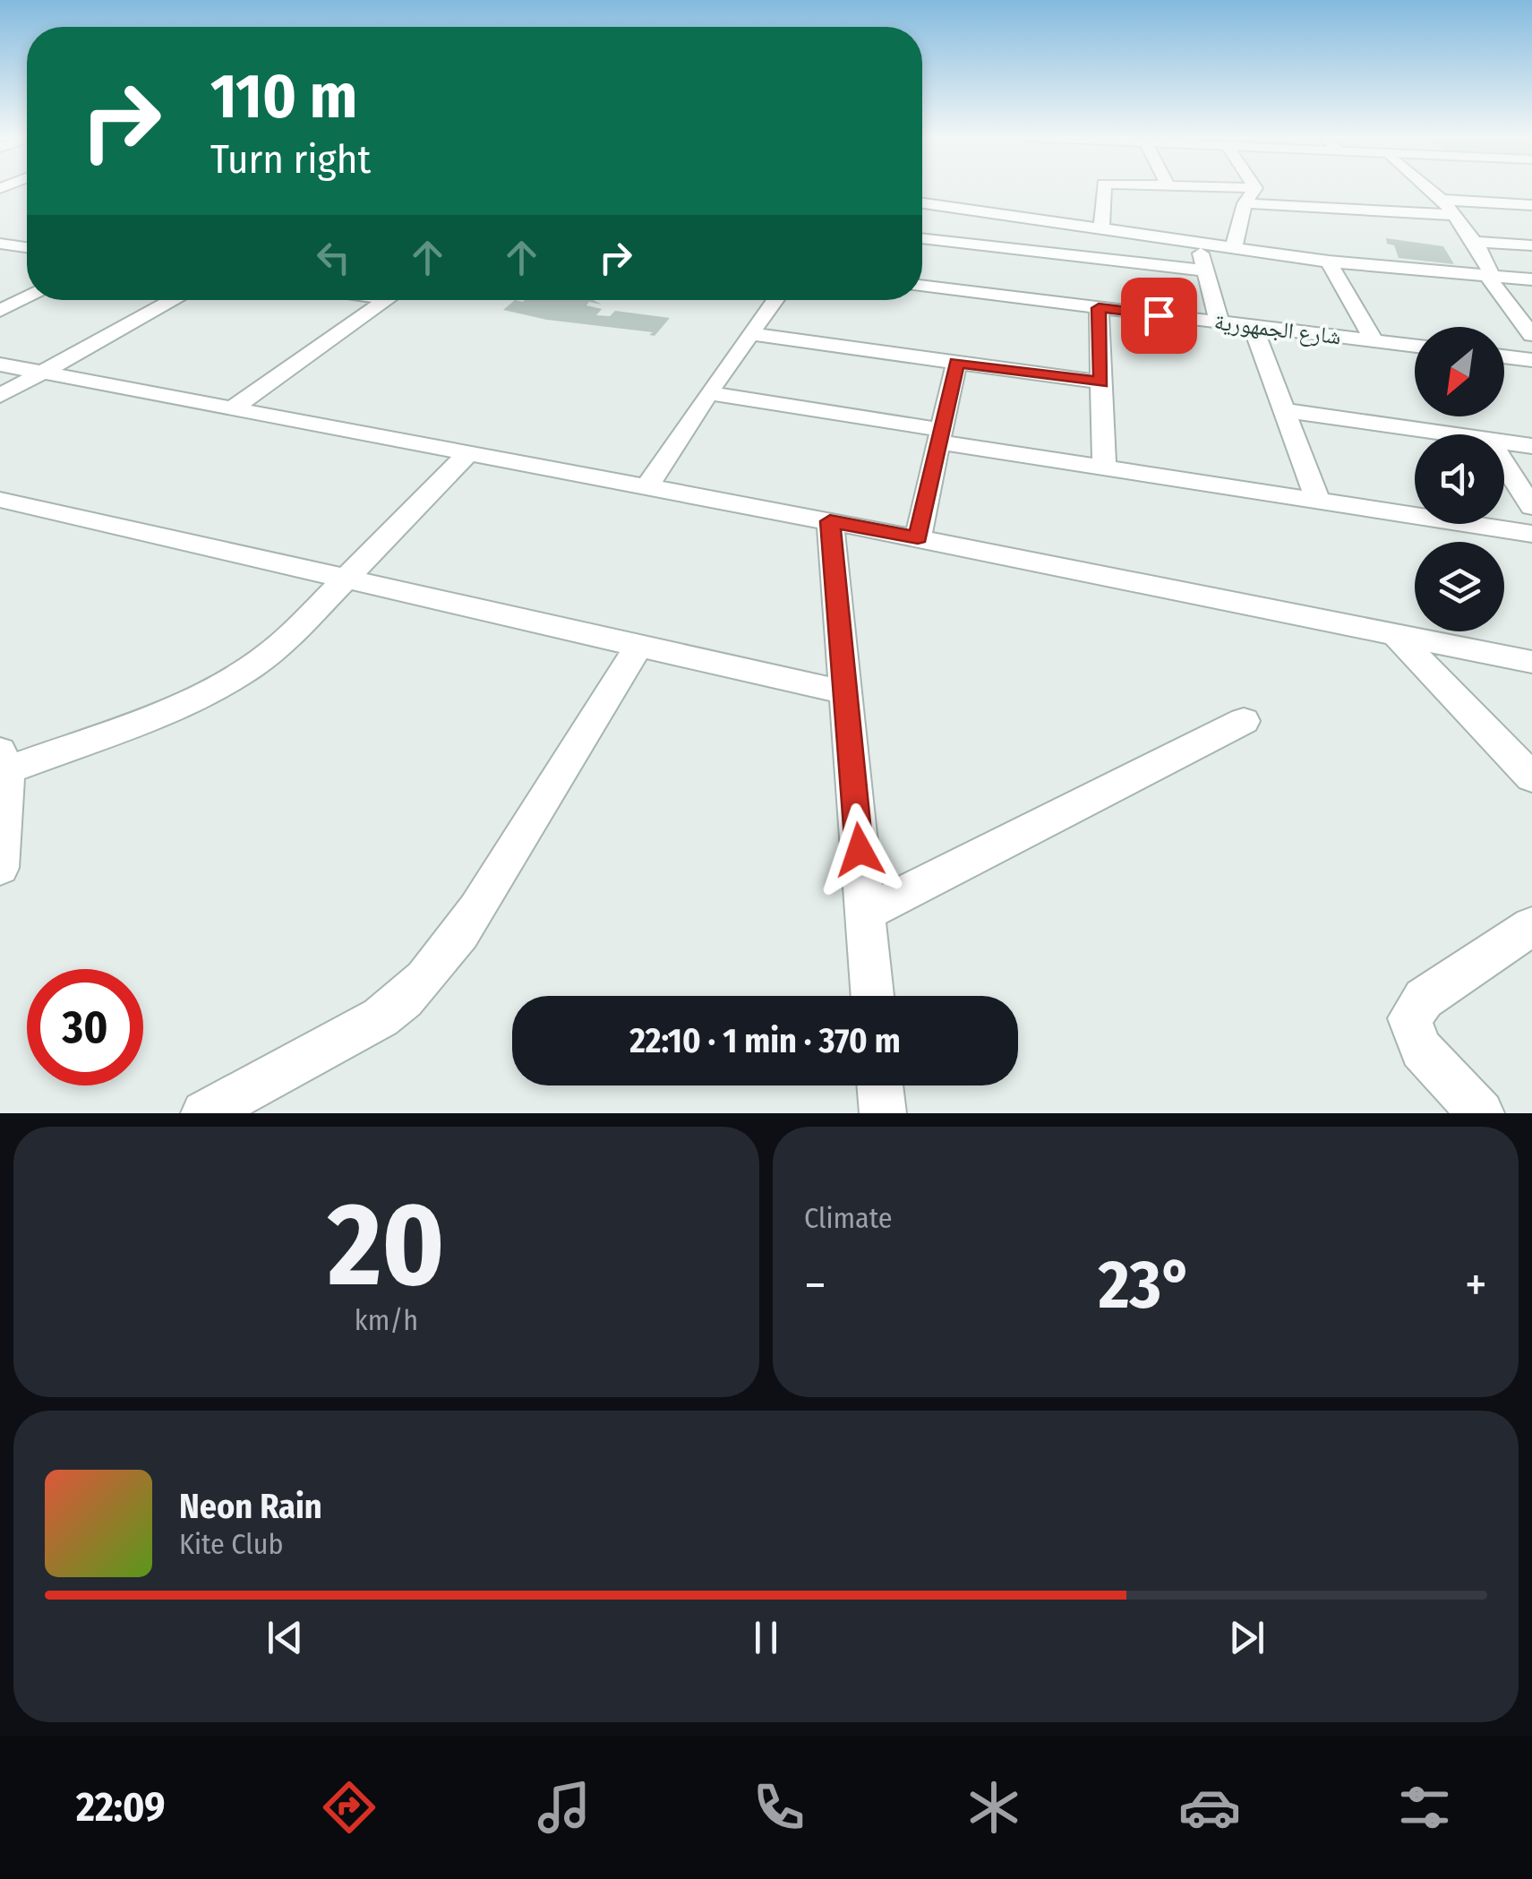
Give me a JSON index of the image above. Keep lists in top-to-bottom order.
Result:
{
  "streets": {
    "street": ["شارع الجمهورية"]
  },
  "north": "bottom left",
  "page": {
    "turn": ["110 m", "Turn right"],
    "limit": "30",
    "trip": "22:10 · 1 min · 370 m",
    "tile": [
      ["20", "km/h"],
      "Climate"
    ],
    "heat": ["−", "23°", "+"],
    "song": ["Neon Rain", "Kite Club"],
    "tabs": "22:09"
  }
}
